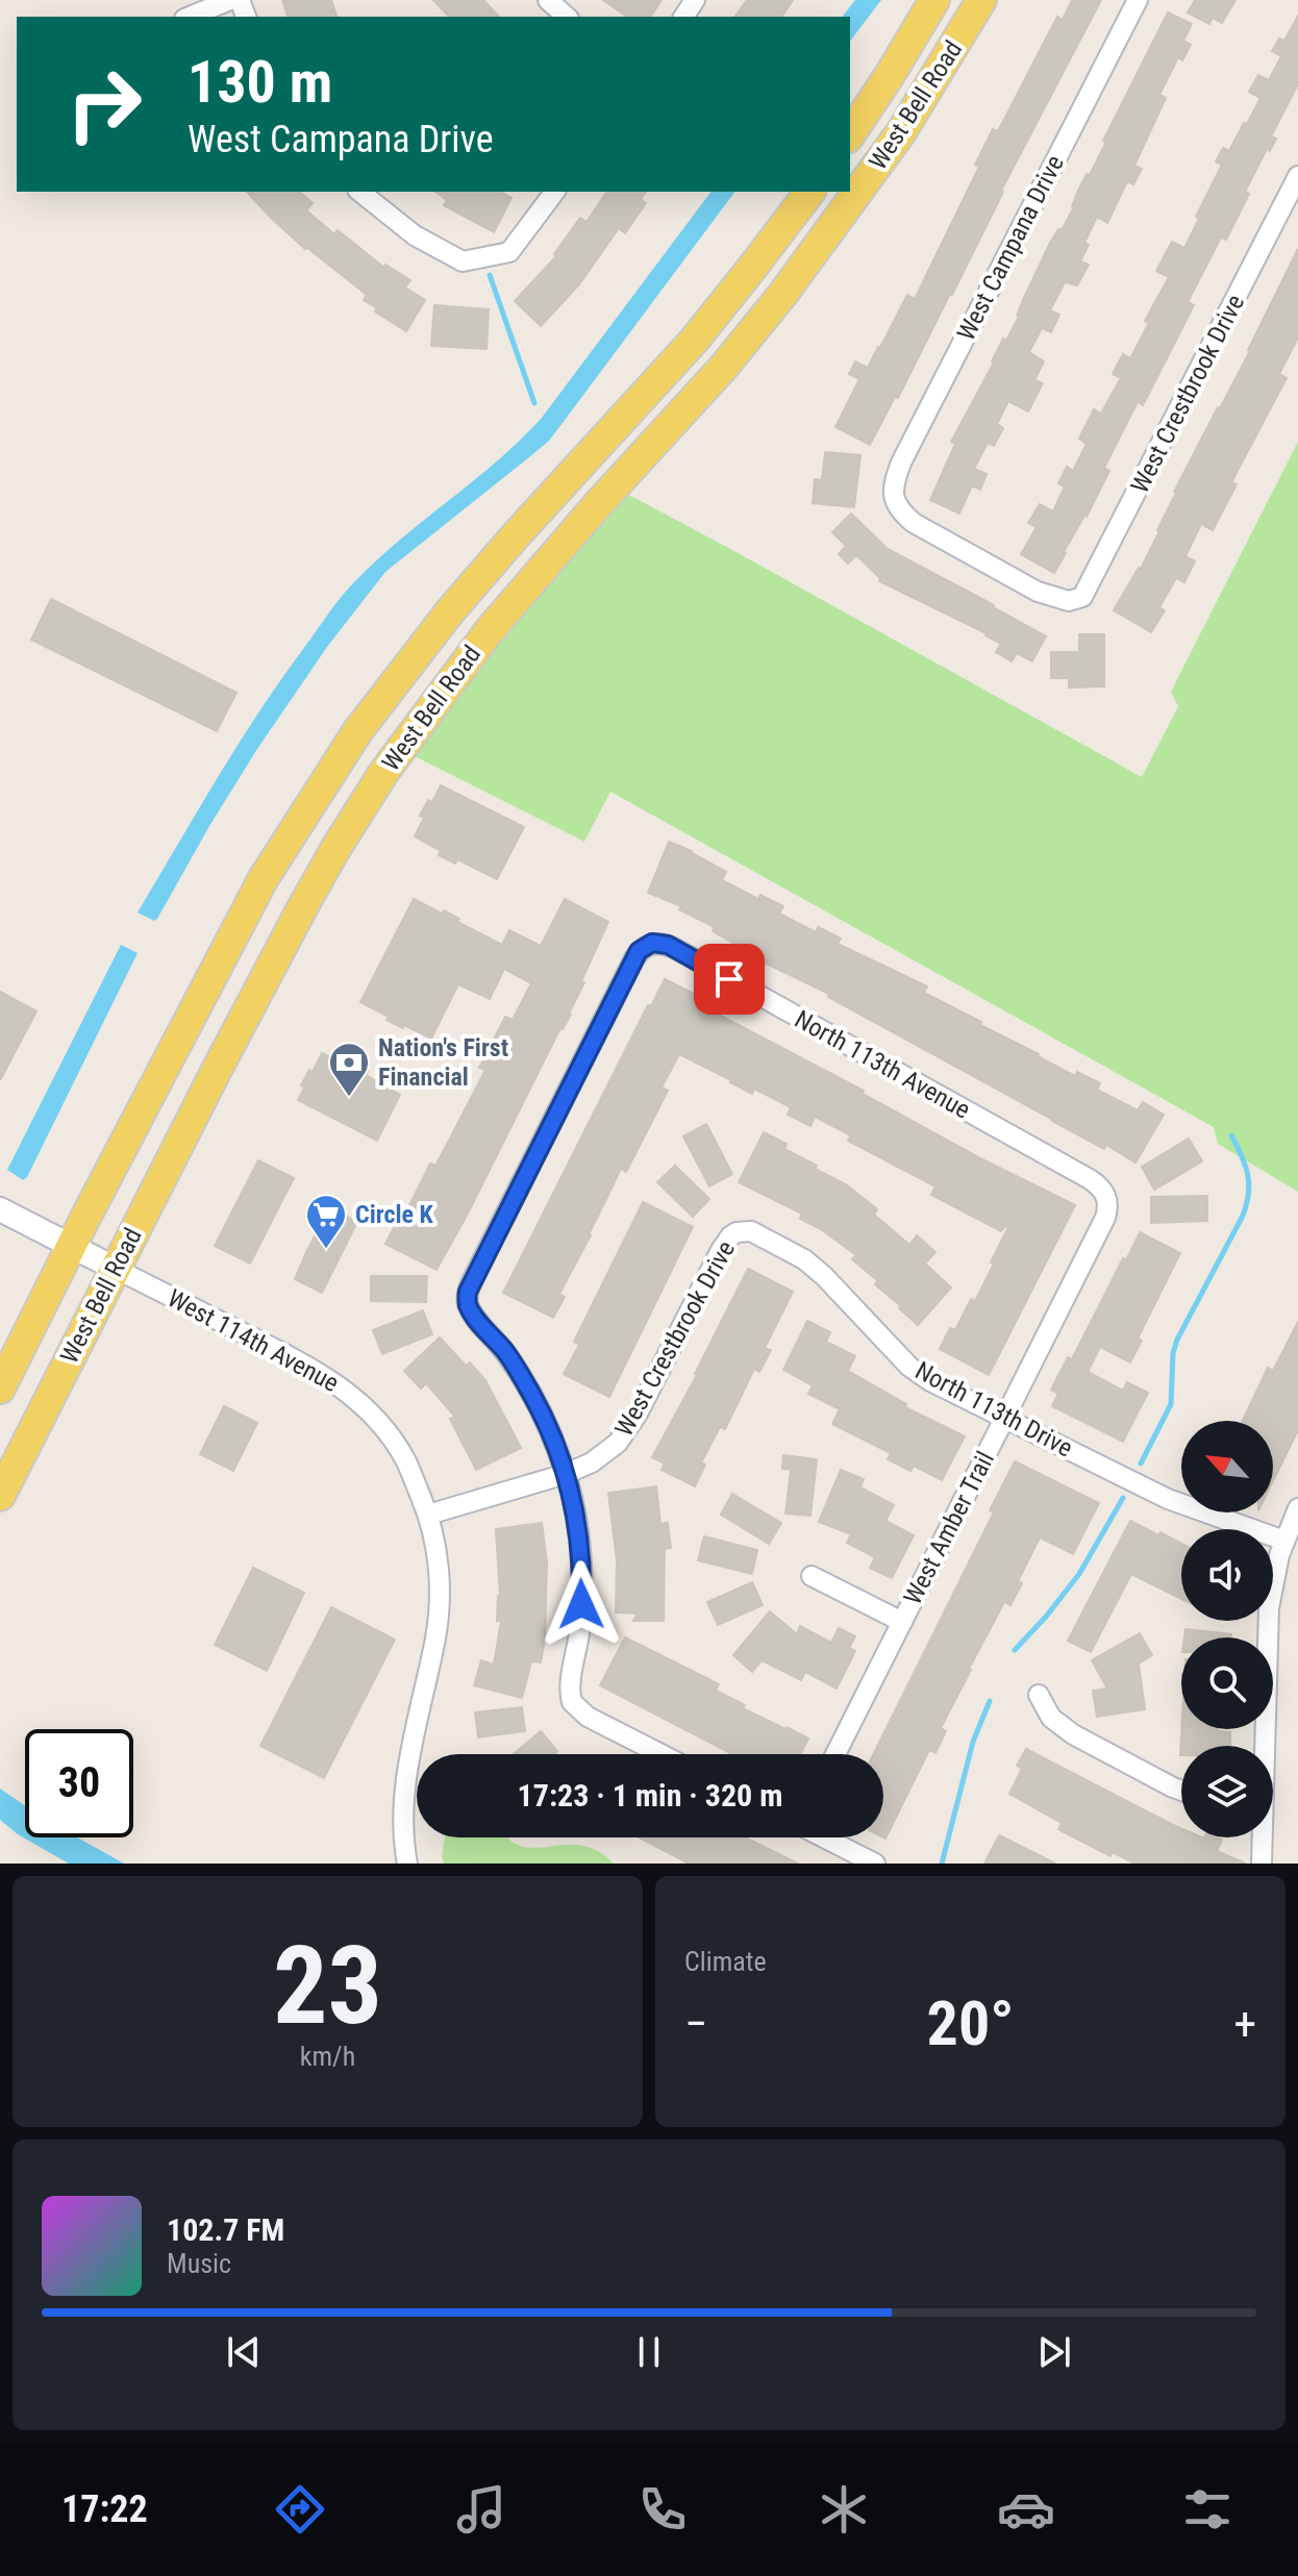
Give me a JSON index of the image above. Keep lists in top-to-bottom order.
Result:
{
  "streets": {
    "main road": ["West Bell Road"],
    "street": [
      "West Campana Drive",
      "West Crestbrook Drive",
      "North 113th Avenue",
      "West 114th Avenue",
      "North 113th Drive",
      "West Amber Trail"
    ]
  },
  "crossings": [
    ["West Bell Road", "West 114th Avenue"],
    ["West Campana Drive", "West Crestbrook Drive"],
    ["West Crestbrook Drive", "North 113th Avenue"],
    ["West Crestbrook Drive", "West 114th Avenue"],
    ["West Crestbrook Drive", "North 113th Drive"],
    ["North 113th Avenue", "West Amber Trail"],
    ["North 113th Drive", "West Amber Trail"]
  ],
  "places": {
    "bank": ["Nation's First Financial"],
    "supermarket": ["Circle K"]
  },
  "north": "top left",
  "page": {
    "turn": ["130 m", "West Campana Drive"],
    "limit": "30",
    "trip": "17:23 · 1 min · 320 m",
    "tile": [
      ["23", "km/h"],
      "Climate"
    ],
    "heat": ["−", "20°", "+"],
    "song": ["102.7 FM", "Music"],
    "tabs": "17:22"
  }
}
